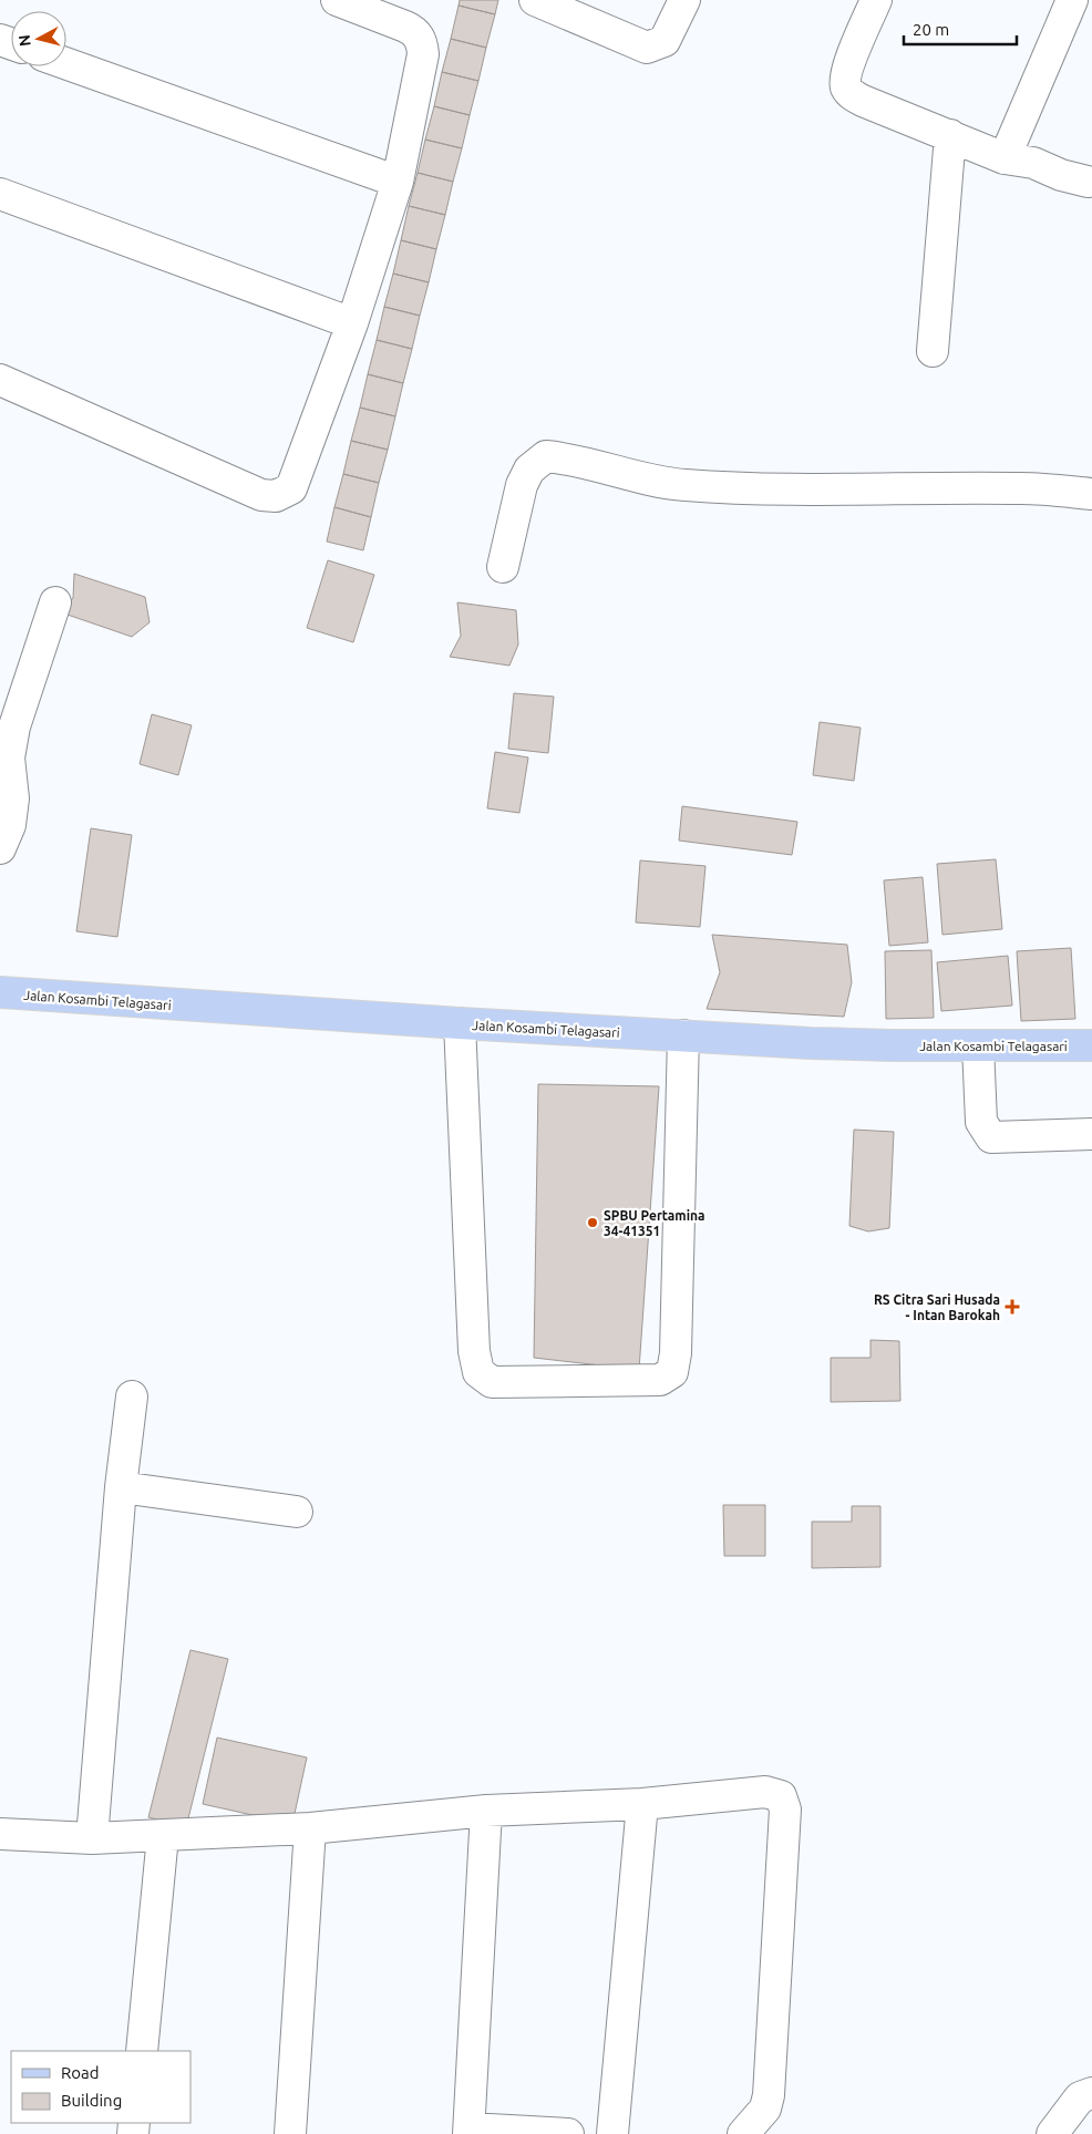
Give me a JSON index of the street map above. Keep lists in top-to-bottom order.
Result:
{
  "streets": {
    "main road": ["Jalan Kosambi Telagasari"]
  },
  "places": {
    "other": ["SPBU Pertamina 34-41351"],
    "health": ["RS Citra Sari Husada - Intan Barokah"]
  },
  "legend": ["Road", "Building"],
  "scale_bar": "20 m",
  "north": "left"
}
